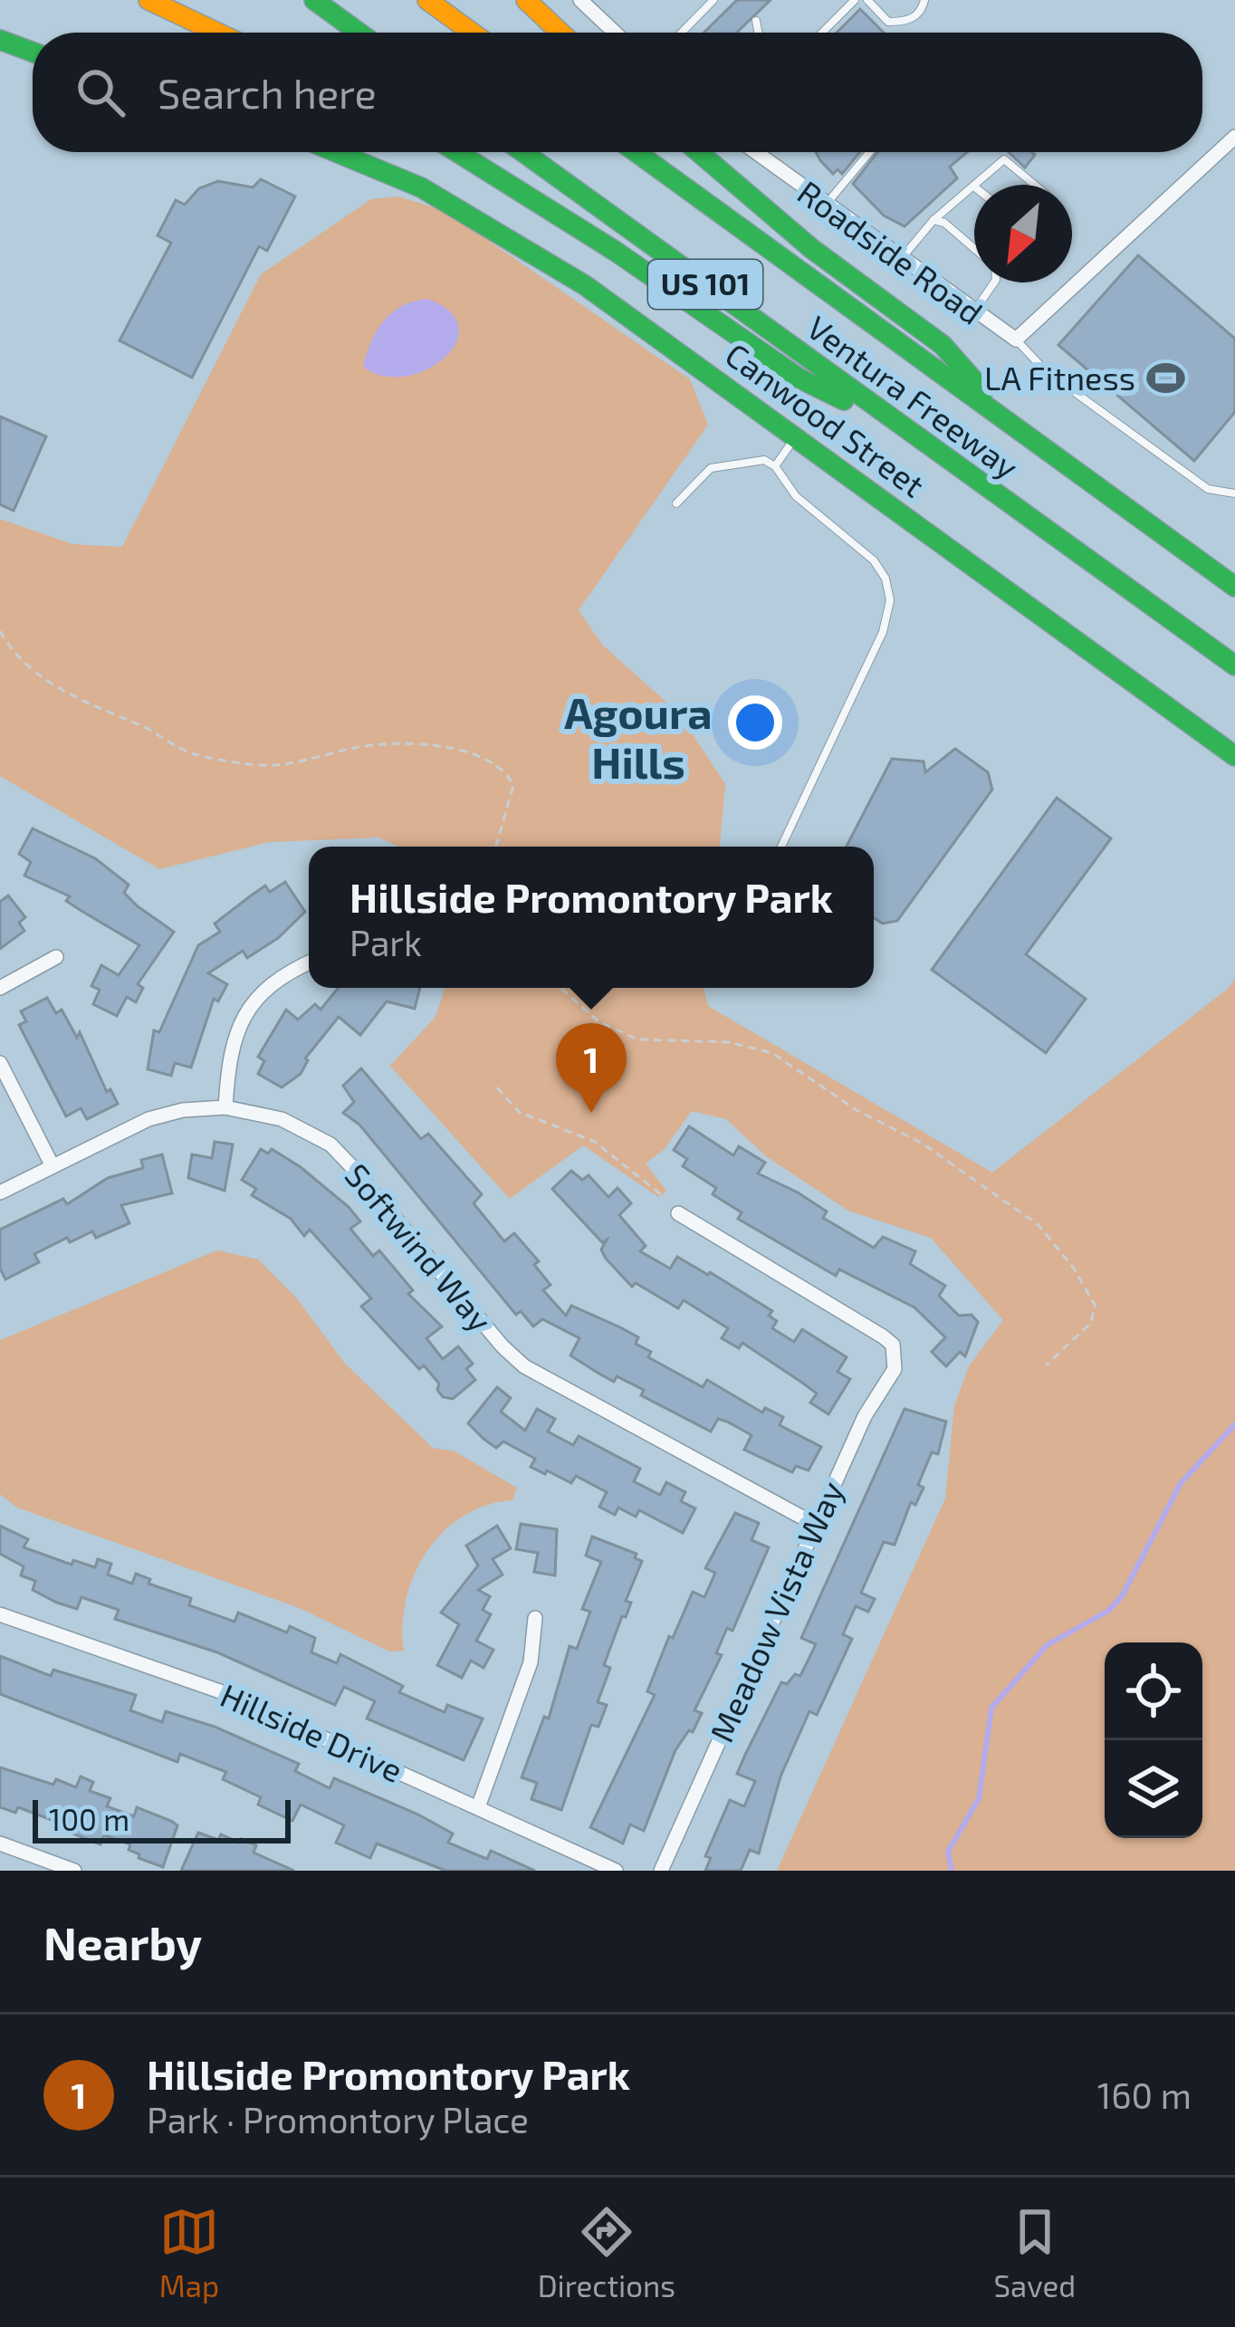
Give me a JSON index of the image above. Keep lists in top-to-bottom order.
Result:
{
  "streets": {
    "main road": ["US 101", "Ventura Freeway", "Canwood Street"],
    "street": [
      "Roadside Road",
      "Softwind Way",
      "Meadow Vista Way",
      "Hillside Drive"
    ]
  },
  "crossings": [
    ["Softwind Way", "Meadow Vista Way"]
  ],
  "districts": ["Agoura Hills"],
  "places": {
    "sports": ["LA Fitness"]
  },
  "scale_bar": "100 m",
  "north": "bottom left",
  "page": {
    "search": "Search here",
    "popup": ["Hillside Promontory Park", "Park"],
    "pins": "1",
    "scale": "100 m",
    "heading": "Nearby",
    "list": [
      {
        "mark": "1",
        "name": "Hillside Promontory Park",
        "note": "Park · Promontory Place",
        "value": "160 m"
      }
    ],
    "nav": ["Map", "Directions", "Saved"]
  }
}
